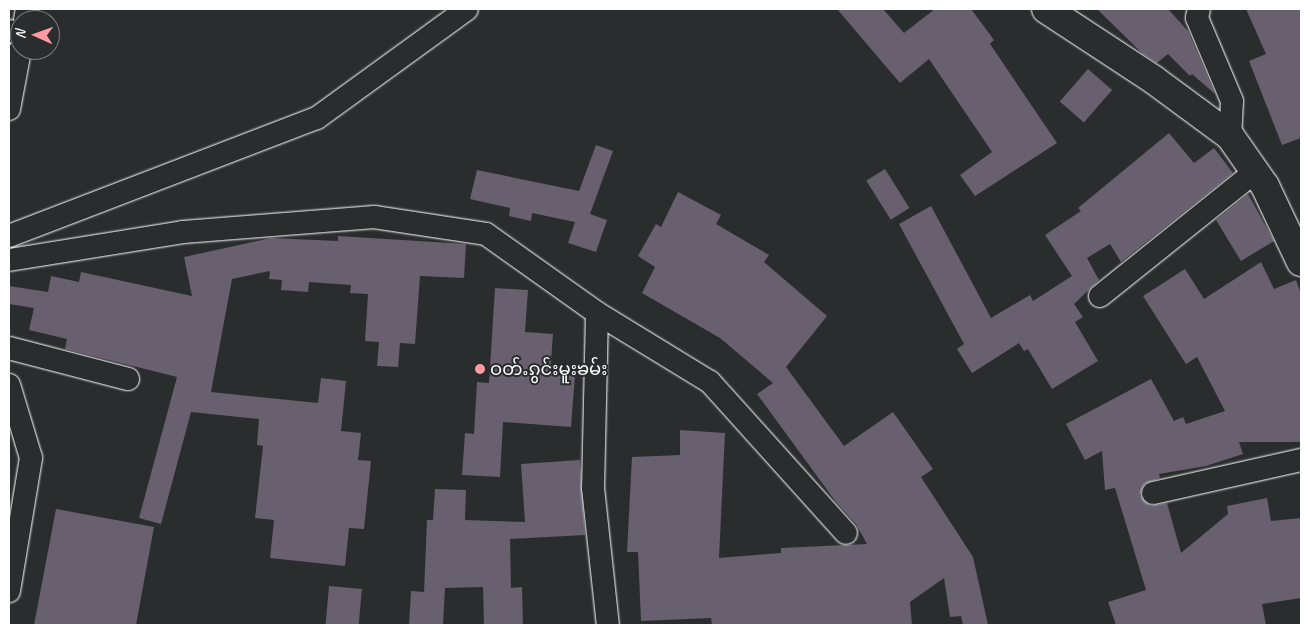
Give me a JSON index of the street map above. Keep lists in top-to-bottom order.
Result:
{
  "places": ["ဝတ်ႉၵွင်းမူးၶမ်း"],
  "north": "left"
}
